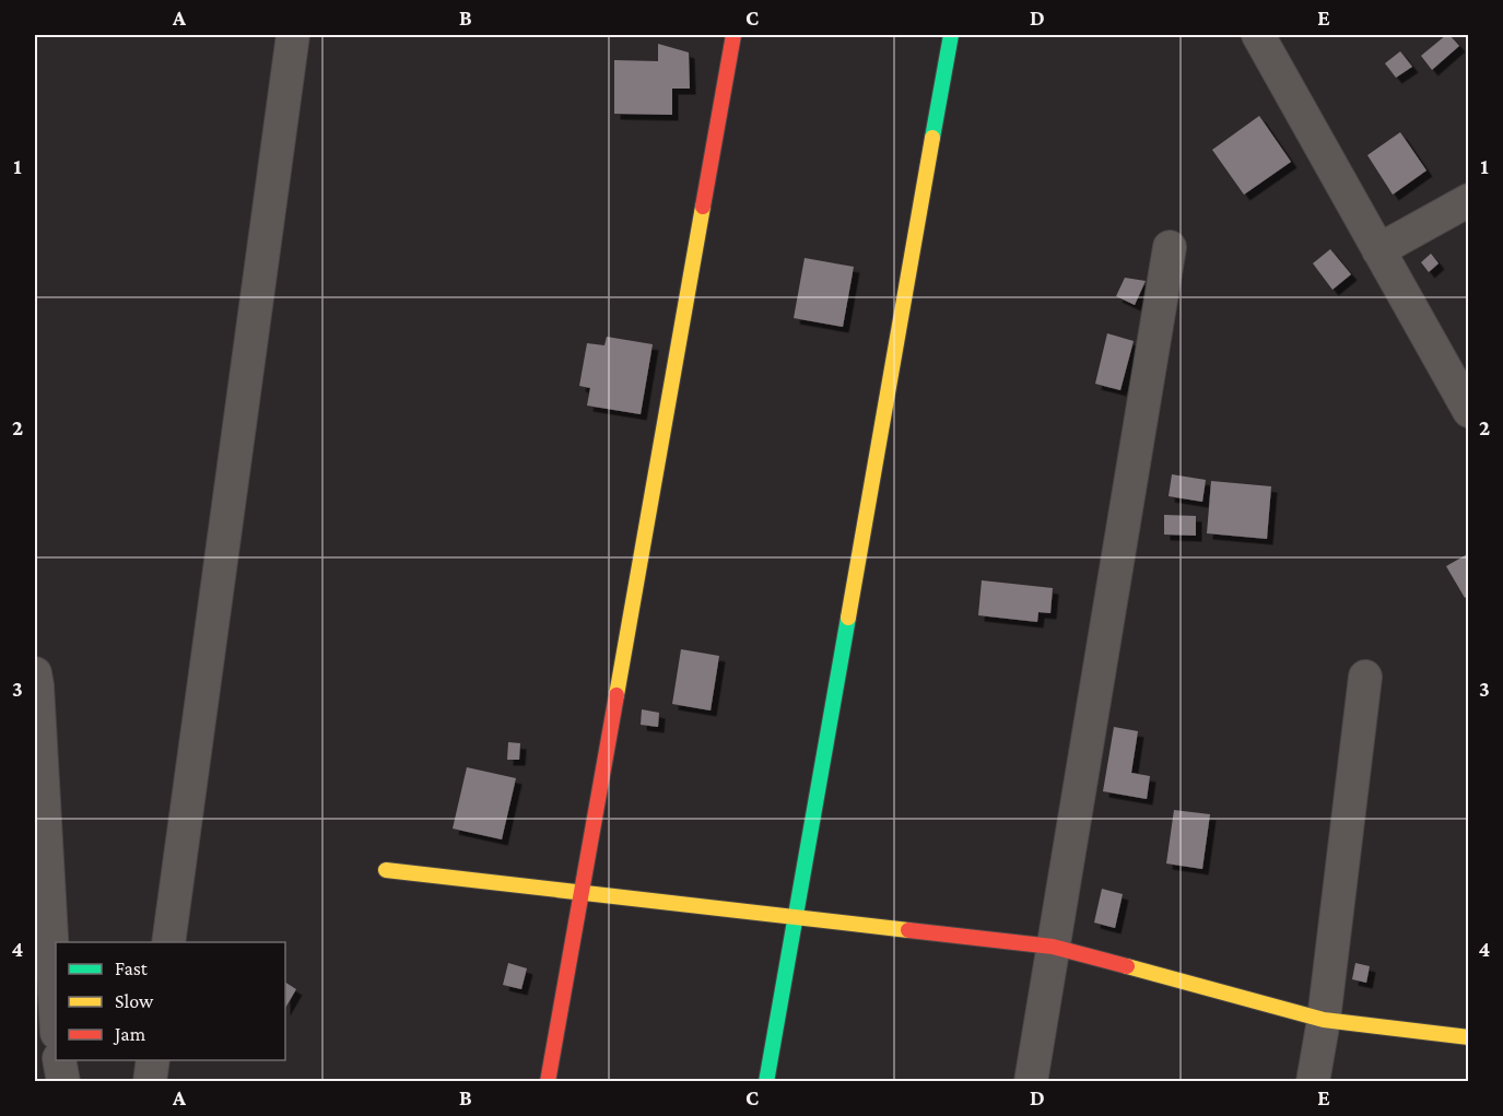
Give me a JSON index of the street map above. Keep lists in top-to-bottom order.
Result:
{
  "legend": ["Fast", "Slow", "Jam"],
  "grid": {
    "columns": [
      "A",
      "B",
      "C",
      "D",
      "E"
    ],
    "rows": [
      "1",
      "2",
      "3",
      "4"
    ]
  }
}
